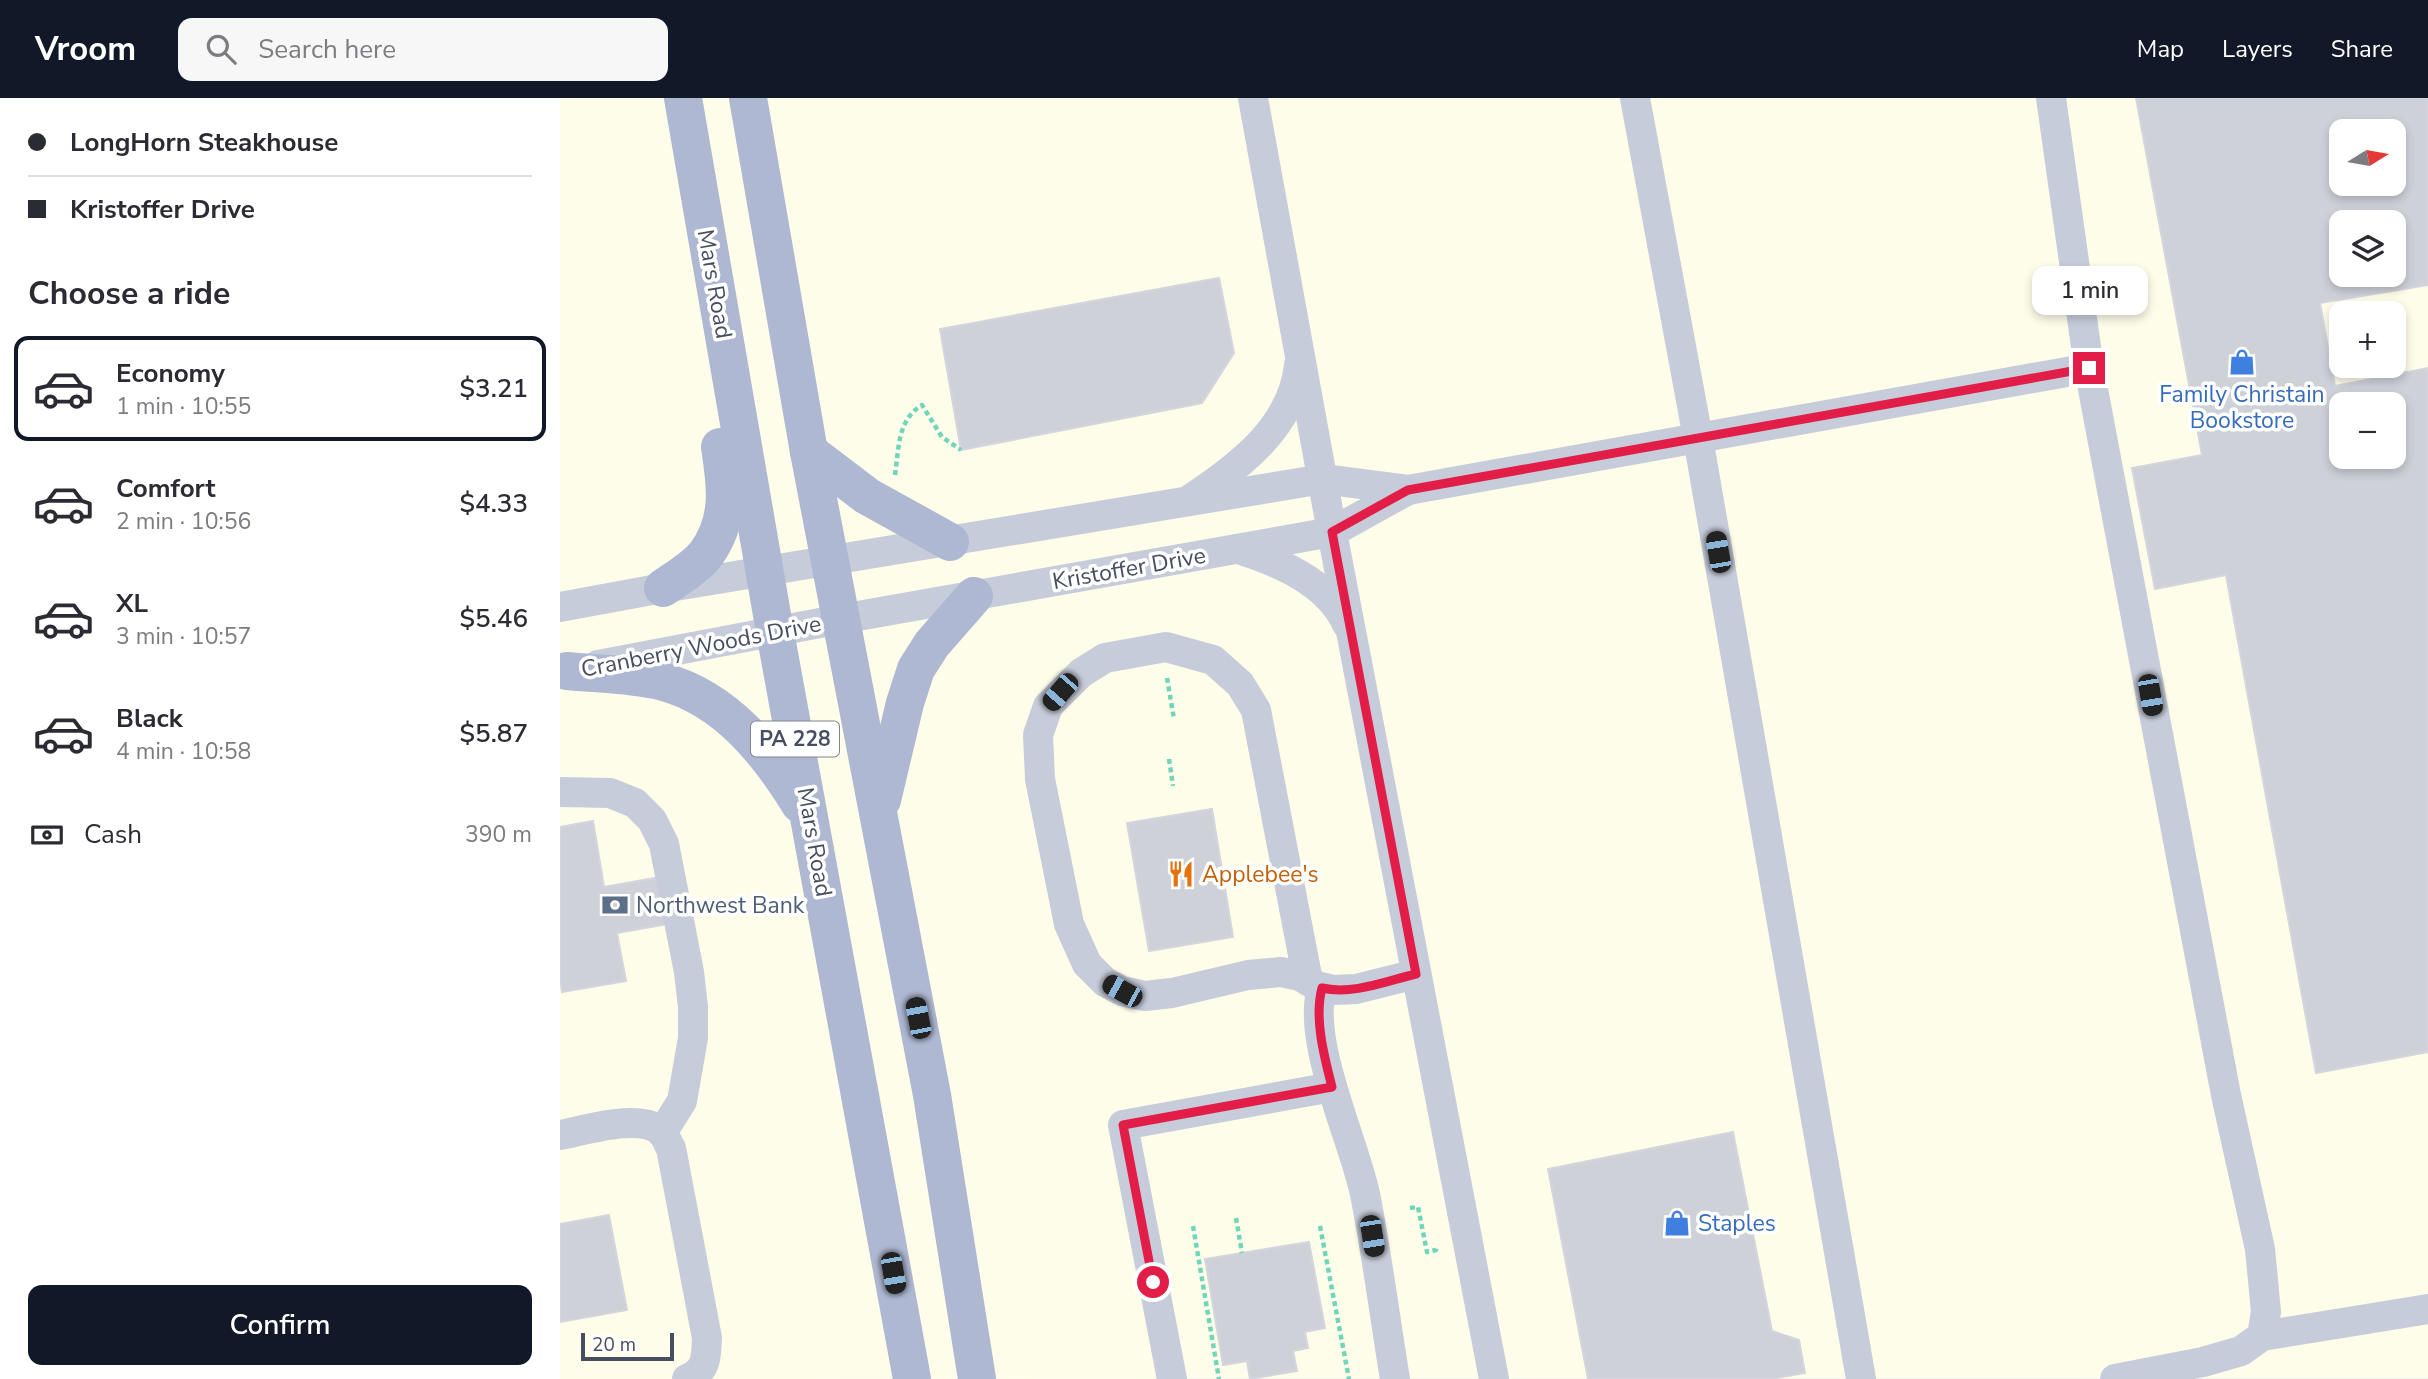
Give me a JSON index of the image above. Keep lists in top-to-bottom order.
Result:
{
  "streets": {
    "main road": ["Mars Road", "PA 228"],
    "street": ["Kristoffer Drive", "Cranberry Woods Drive"]
  },
  "crossings": [
    ["Mars Road", "Cranberry Woods Drive"],
    ["Kristoffer Drive", "Cranberry Woods Drive"],
    ["Kristoffer Drive", "PA 228"],
    ["Cranberry Woods Drive", "PA 228"]
  ],
  "places": {
    "shop": ["Family Christain Bookstore", "Staples"],
    "restaurant": ["Applebee's"],
    "bank": ["Northwest Bank"]
  },
  "scale_bar": "20 m",
  "north": "right",
  "page": {
    "header": "Vroom",
    "search": "Search here",
    "nav": ["Map", "Layers", "Share"],
    "banner": ["LongHorn Steakhouse", "Kristoffer Drive"],
    "map_buttons": ["+", "−"],
    "heading": "Choose a ride",
    "bubble": "1 min",
    "list": [
      {
        "name": "Economy",
        "note": "1 min · 10:55",
        "value": "$3.21"
      },
      {
        "name": "Comfort",
        "note": "2 min · 10:56",
        "value": "$4.33"
      },
      {
        "name": "XL",
        "note": "3 min · 10:57",
        "value": "$5.46"
      },
      {
        "name": "Black",
        "note": "4 min · 10:58",
        "value": "$5.87"
      }
    ],
    "pay": ["Cash", "390 m"],
    "buttons": "Confirm",
    "scale": "20 m"
  }
}
